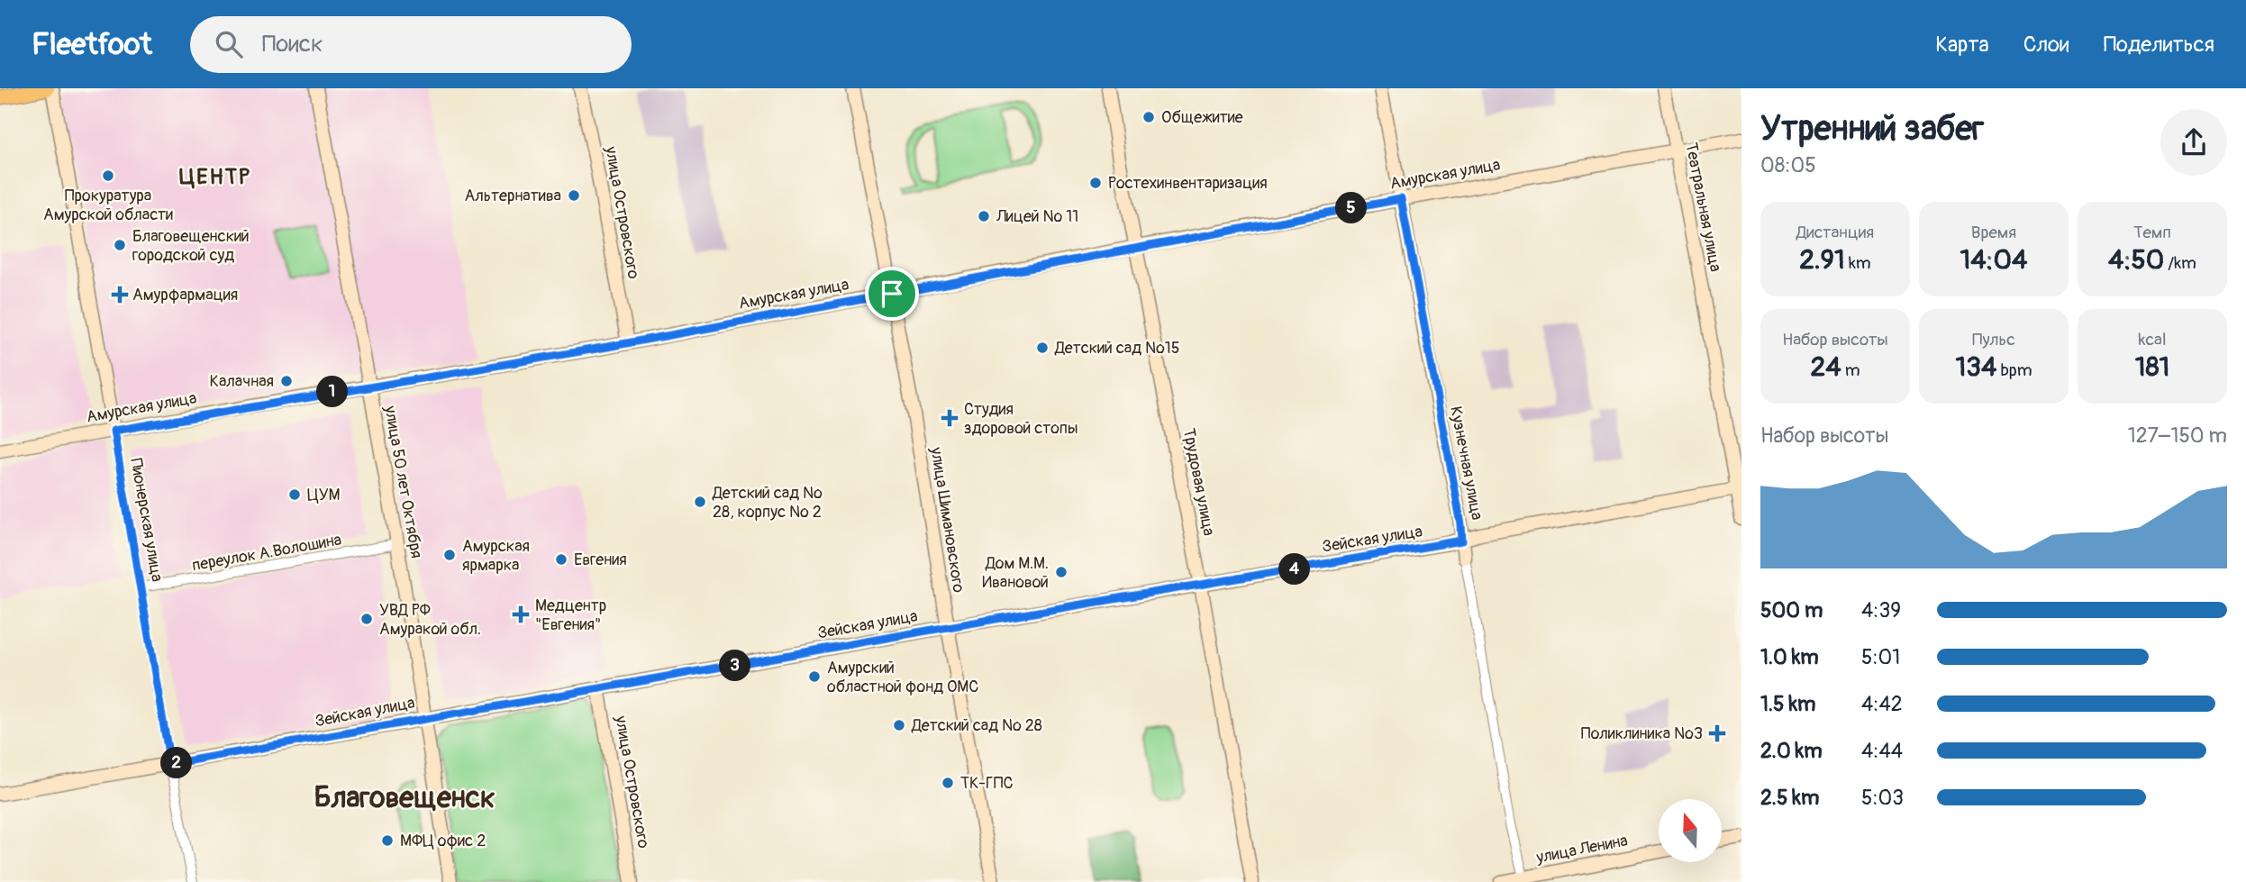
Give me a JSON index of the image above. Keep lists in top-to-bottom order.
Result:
{
  "streets": {
    "street": [
      "Амурская улица",
      "Театральная улица",
      "улица Островского",
      "Кузнечная улица",
      "улица 50 лет Октября",
      "Трудовая улица",
      "Пионерская улица",
      "улица Шимановского",
      "Зейская улица",
      "переулок А.Волошина",
      "улица Ленина"
    ]
  },
  "crossings": [
    ["Амурская улица", "Театральная улица"],
    ["Амурская улица", "улица Островского"],
    ["Амурская улица", "Кузнечная улица"],
    ["Амурская улица", "улица 50 лет Октября"],
    ["Амурская улица", "Трудовая улица"],
    ["Амурская улица", "Пионерская улица"],
    ["Амурская улица", "улица Шимановского"],
    ["Театральная улица", "Зейская улица"],
    ["улица Островского", "Зейская улица"],
    ["Кузнечная улица", "Зейская улица"],
    ["Кузнечная улица", "улица Ленина"],
    ["улица 50 лет Октября", "Зейская улица"],
    ["улица 50 лет Октября", "переулок А.Волошина"],
    ["Трудовая улица", "Зейская улица"],
    ["Пионерская улица", "Зейская улица"],
    ["Пионерская улица", "переулок А.Волошина"],
    ["улица Шимановского", "Зейская улица"]
  ],
  "districts": ["ЦЕНТР", "Благовещенск"],
  "places": {
    "other": [
      "Общежитие",
      "Прокуратура Амурской области",
      "Ростехинвентаризация",
      "Альтернатива",
      "Лицей № 11",
      "Благовещенский городской суд",
      "Детский сад №15",
      "Калачная",
      "ЦУМ",
      "Детский сад № 28, корпус № 2",
      "Амурская ярмарка",
      "Евгения",
      "Дом М.М. Ивановой",
      "УВД РФ Амуракой обл.",
      "Амурский областной фонд ОМС",
      "Детский сад № 28",
      "ТК-ГПС",
      "МФЦ офис 2"
    ],
    "health": [
      "Амурфармация",
      "Студия здоровой стопы",
      "Медцентр \"Евгения\"",
      "Поликлиника №3"
    ]
  },
  "north": "top",
  "page": {
    "header": "Fleetfoot",
    "search": "Поиск",
    "nav": ["Карта", "Слои", "Поделиться"],
    "heading": ["Утренний забег", "08:05"],
    "pins": [
      "5",
      "1",
      "4",
      "3",
      "2"
    ],
    "stats": [
      ["Дистанция", "2.91 km"],
      ["Время", "14:04"],
      ["Темп", "4:50 /km"],
      ["Набор высоты", "24 m"],
      ["Пульс", "134 bpm"],
      ["kcal", "181"]
    ],
    "chart": ["Набор высоты", "127–150 m"],
    "list": [
      {
        "name": "500 m",
        "note": "4:39"
      },
      {
        "name": "1.0 km",
        "note": "5:01"
      },
      {
        "name": "1.5 km",
        "note": "4:42"
      },
      {
        "name": "2.0 km",
        "note": "4:44"
      },
      {
        "name": "2.5 km",
        "note": "5:03"
      }
    ]
  }
}
